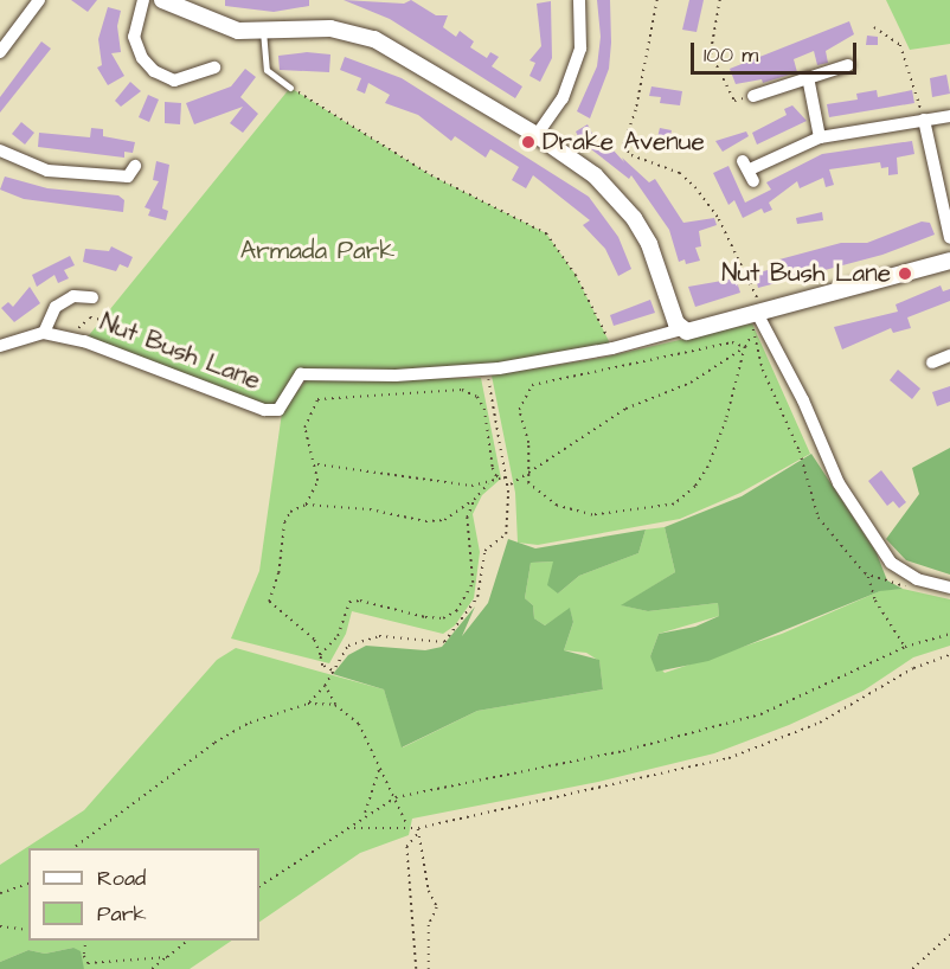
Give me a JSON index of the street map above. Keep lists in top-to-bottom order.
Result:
{
  "streets": {
    "street": ["Nut Bush Lane"]
  },
  "parks": ["Armada Park"],
  "places": ["Drake Avenue", "Nut Bush Lane"],
  "legend": ["Road", "Park"],
  "scale_bar": "100 m"
}
